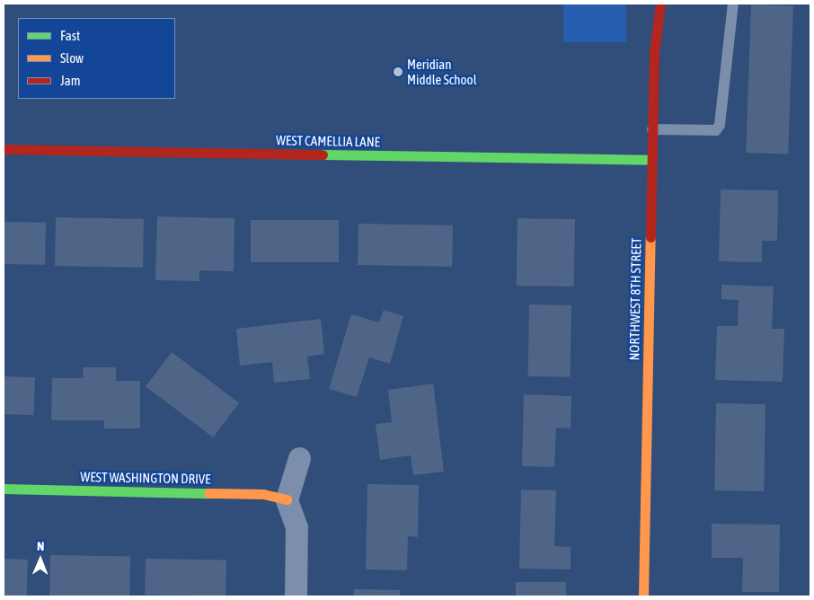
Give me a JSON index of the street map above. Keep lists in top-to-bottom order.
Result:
{
  "streets": {
    "street": ["WEST CAMELLIA LANE", "NORTHWEST 8TH STREET", "WEST WASHINGTON DRIVE"]
  },
  "crossings": [
    ["WEST CAMELLIA LANE", "NORTHWEST 8TH STREET"]
  ],
  "places": ["Meridian Middle School"],
  "legend": ["Fast", "Slow", "Jam"],
  "north": "top"
}
